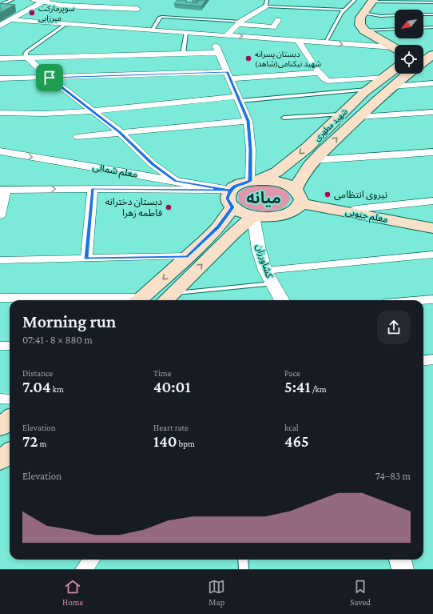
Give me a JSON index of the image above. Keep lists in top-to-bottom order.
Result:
{
  "streets": {
    "main road": ["شهید مطهری", "معلم جنوبی"],
    "street": ["معلم شمالی", "کشاورزان"]
  },
  "crossings": [
    ["شهید مطهری", "معلم شمالی"],
    ["شهید مطهری", "معلم جنوبی"]
  ],
  "districts": ["میانه"],
  "places": [
    "سوپرمارکت میرزایی",
    "دبستان پسرانه شهید نیکنامی(شاهد)",
    "نیروی انتظامی",
    "دبستان دخترانه فاطمه زهرا"
  ],
  "north": "bottom left",
  "page": {
    "heading": ["Morning run", "07:41 · 8 × 880 m"],
    "stats": [
      ["Distance", "7.04 km"],
      ["Time", "40:01"],
      ["Pace", "5:41 /km"],
      ["Elevation", "72 m"],
      ["Heart rate", "140 bpm"],
      ["kcal", "465"]
    ],
    "chart": ["Elevation", "74–83 m"],
    "tabs": ["Home", "Map", "Saved"]
  }
}
